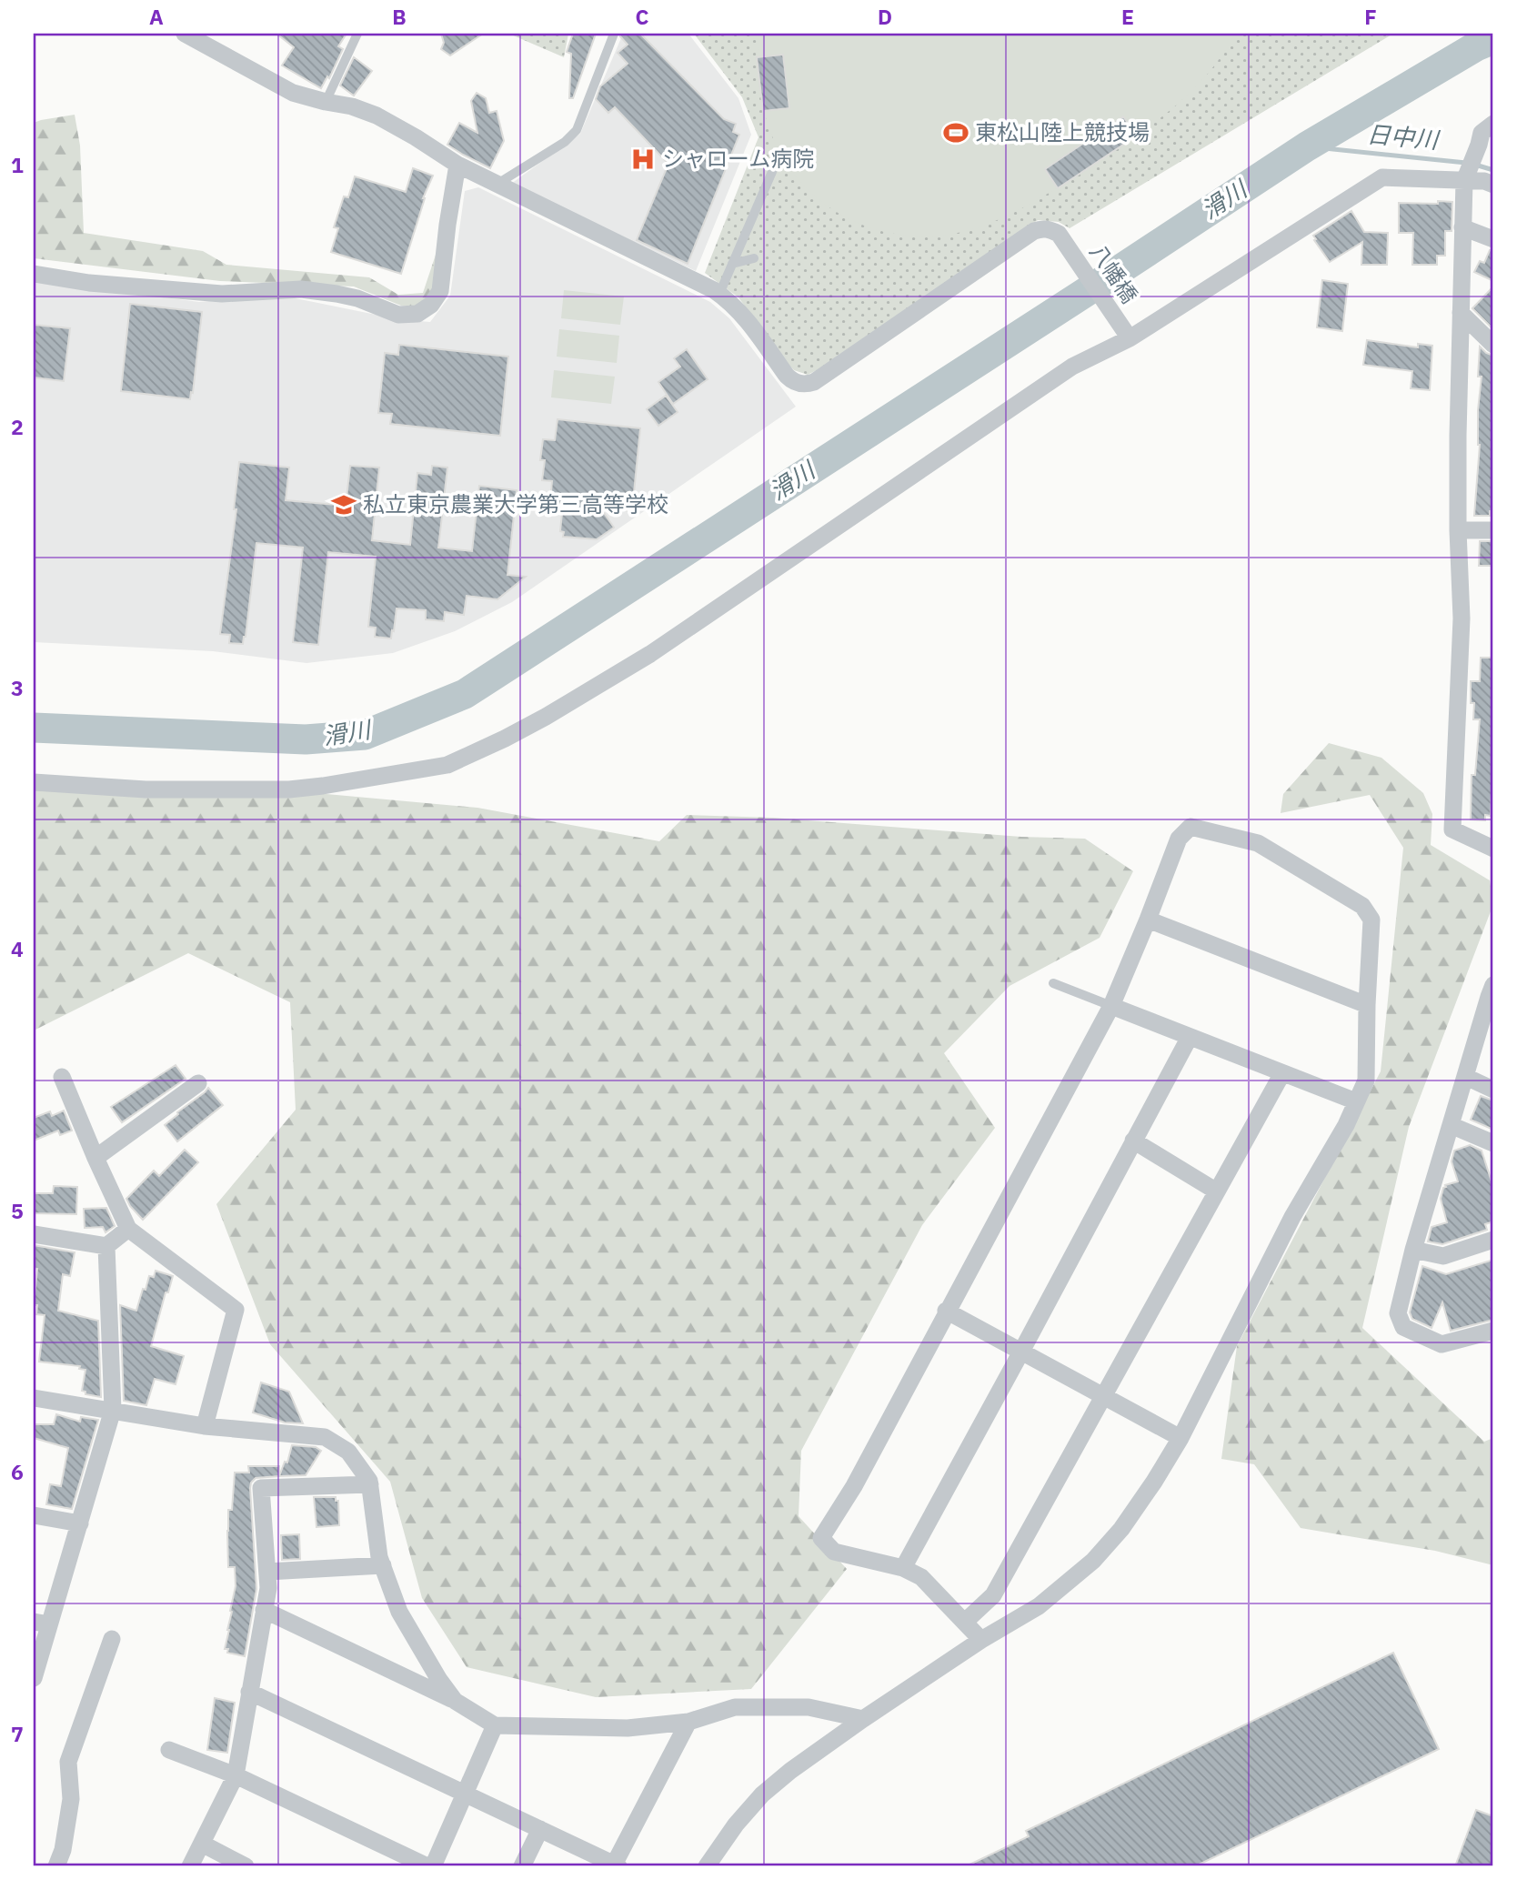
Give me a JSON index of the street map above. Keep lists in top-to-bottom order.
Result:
{
  "streets": {
    "street": ["八幡橋"]
  },
  "water": ["日中川", "滑川"],
  "places": {
    "sports": ["東松山陸上競技場"],
    "hospital": ["シャローム病院"],
    "school or university": ["私立東京農業大学第三高等学校"]
  },
  "grid": {
    "columns": [
      "A",
      "B",
      "C",
      "D",
      "E",
      "F"
    ],
    "rows": [
      "1",
      "2",
      "3",
      "4",
      "5",
      "6",
      "7"
    ]
  }
}
